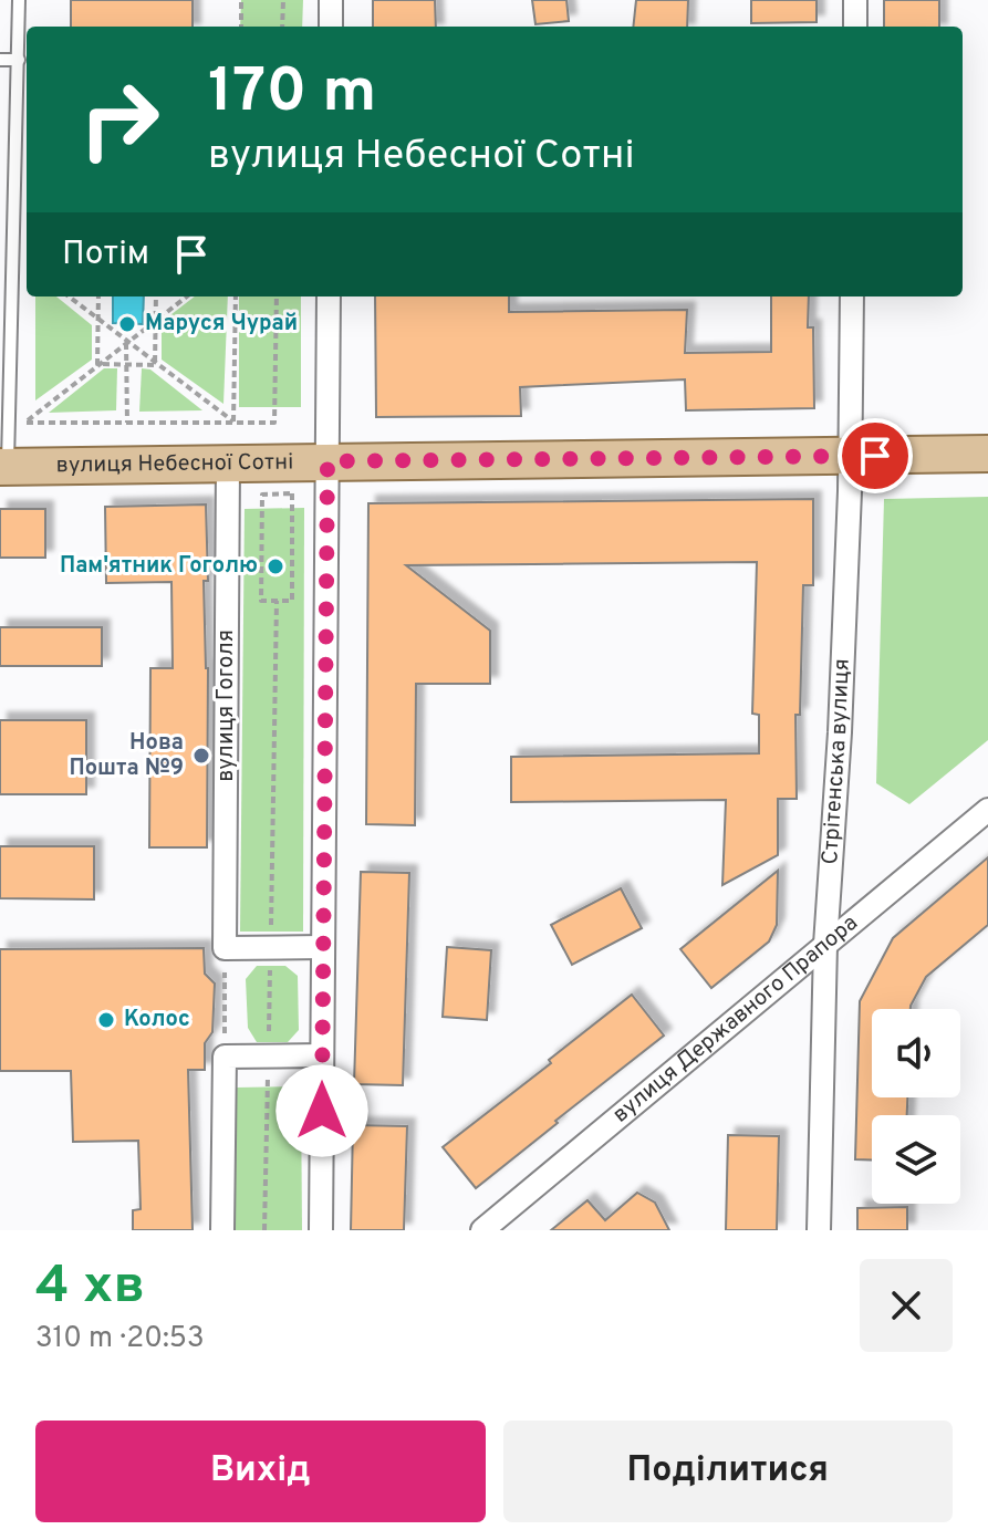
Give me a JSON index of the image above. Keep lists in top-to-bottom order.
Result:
{
  "streets": {
    "main road": ["вулиця Небесної Сотні"],
    "street": ["вулиця Гоголя", "Стрітенська вулиця", "вулиця Державного Прапора"]
  },
  "crossings": [
    ["вулиця Небесної Сотні", "вулиця Гоголя"],
    ["вулиця Небесної Сотні", "Стрітенська вулиця"],
    ["Стрітенська вулиця", "вулиця Державного Прапора"]
  ],
  "places": [
    "Маруся Чурай",
    "Пам'ятник Гоголю",
    "Нова Пошта №9",
    "Колос"
  ],
  "page": {
    "turn": ["170 m", "вулиця Небесної Сотні"],
    "then": "Потім",
    "heading": ["4 хв", "310 m · 20:53"],
    "buttons": ["Вихід", "Поділитися"]
  }
}
